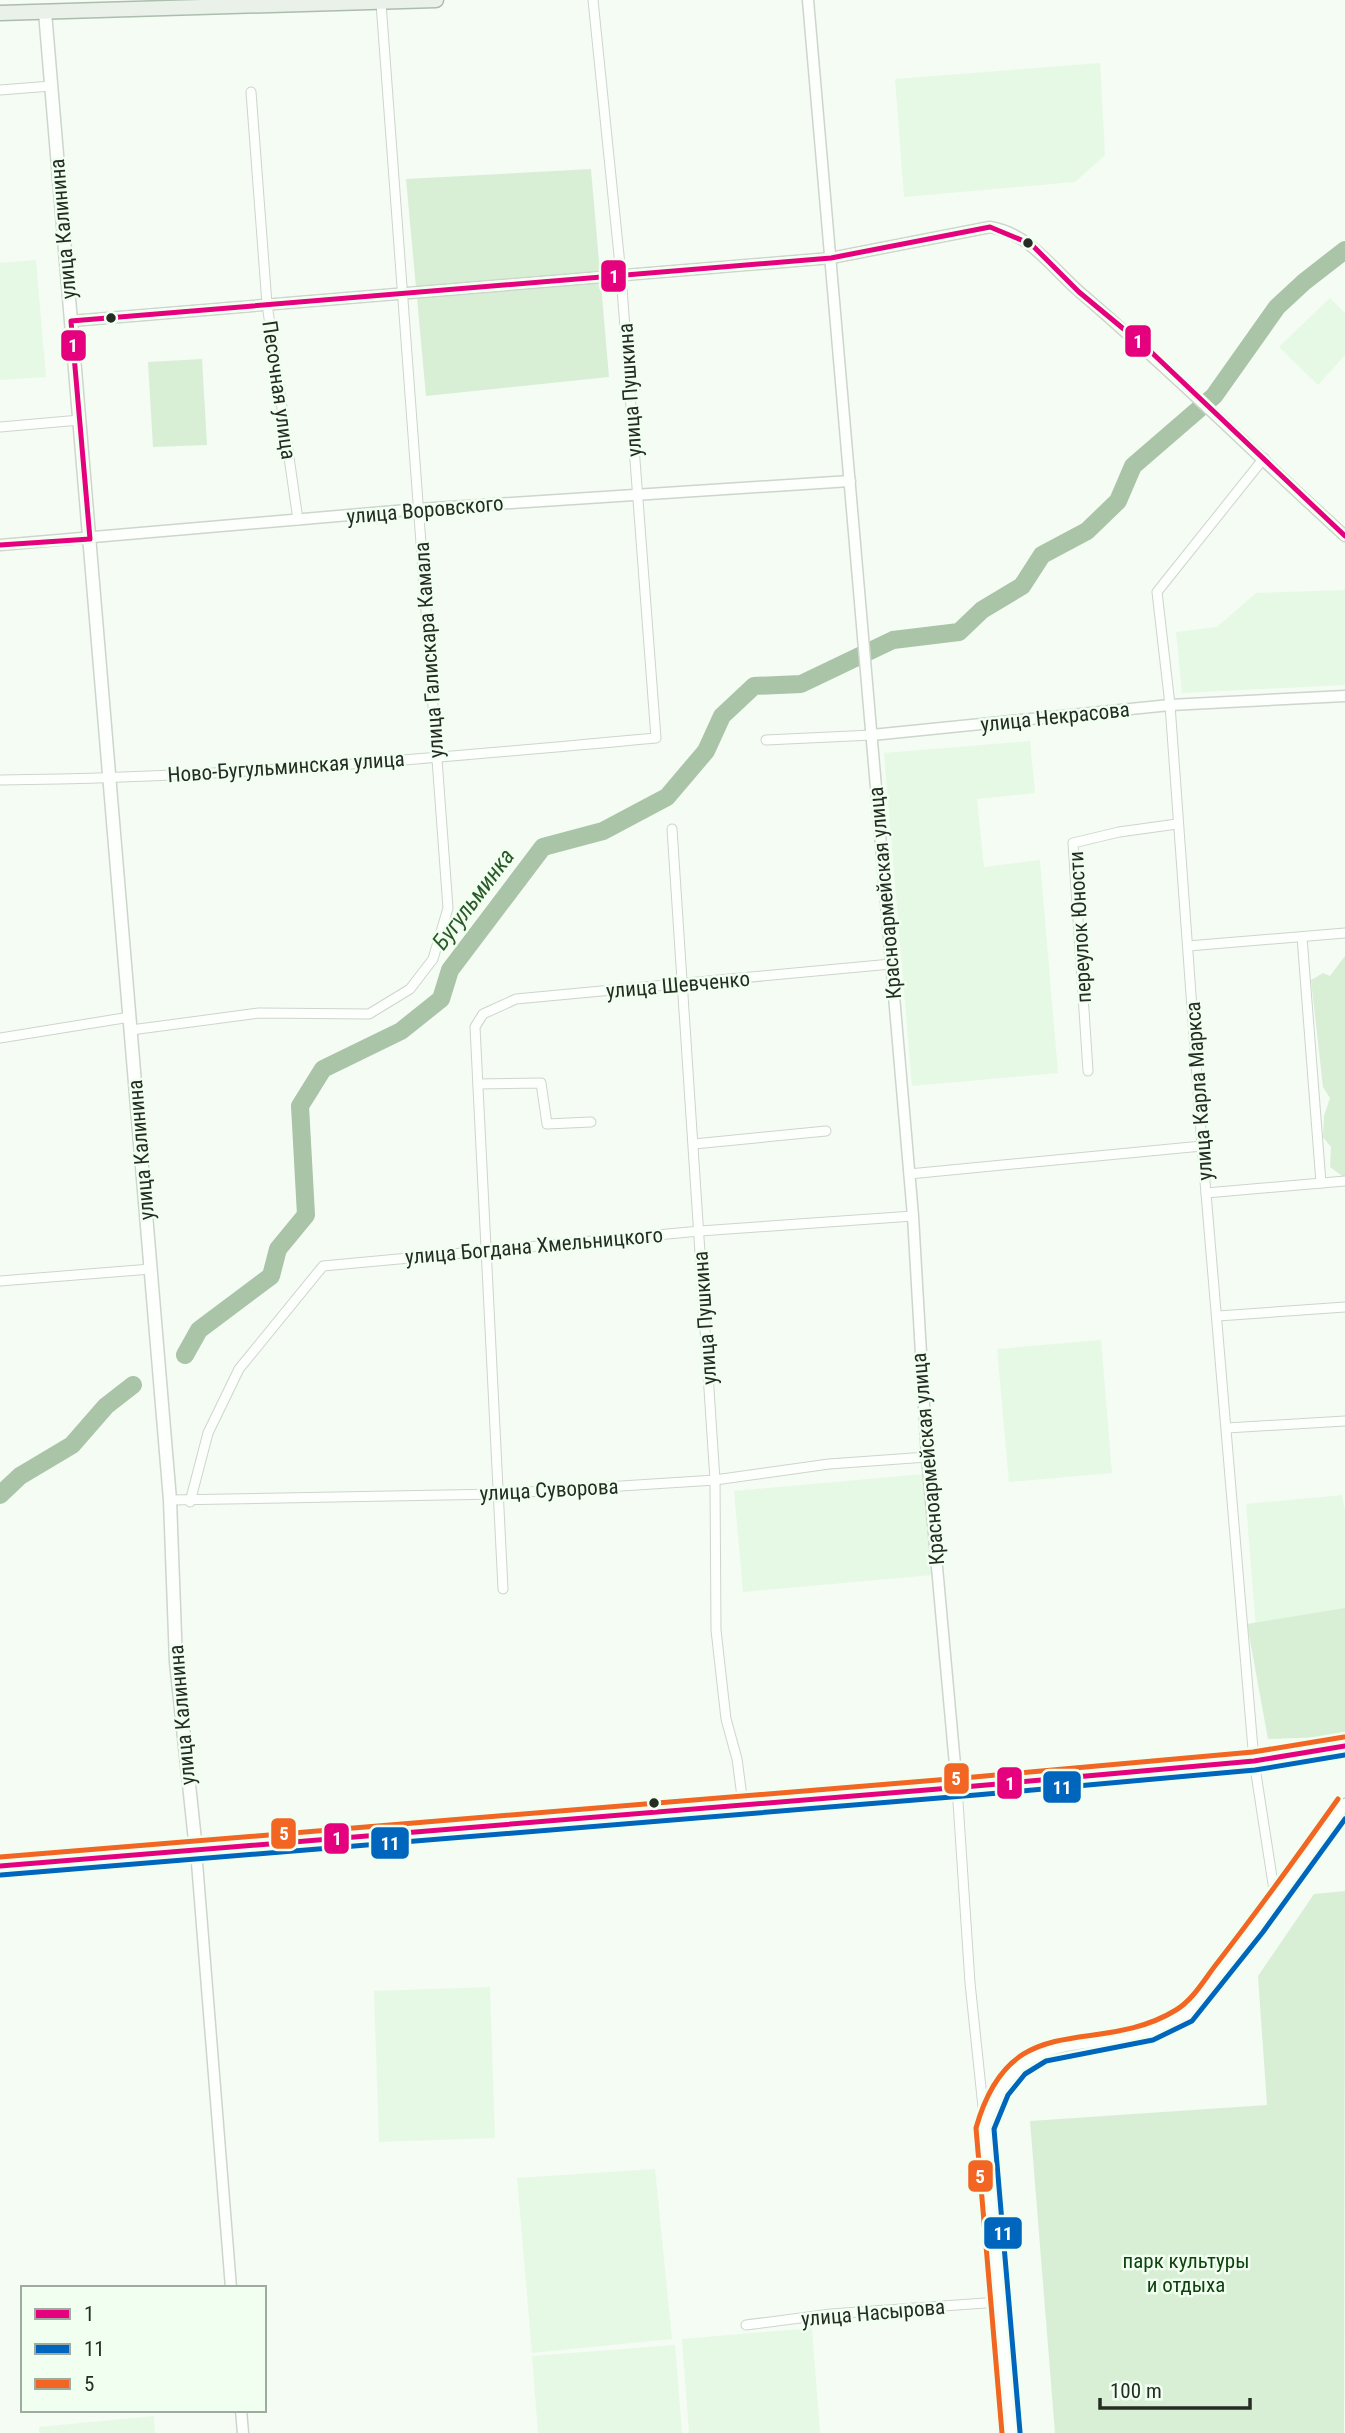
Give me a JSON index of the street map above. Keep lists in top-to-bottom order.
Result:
{
  "streets": {
    "main road": ["улица Калинина"],
    "street": [
      "Песочная улица",
      "улица Пушкина",
      "улица Воровского",
      "улица Галискара Камала",
      "улица Некрасова",
      "Ново-Бугульминская улица",
      "Красноармейская улица",
      "переулок Юности",
      "улица Шевченко",
      "улица Карла Маркса",
      "улица Богдана Хмельницкого",
      "улица Суворова",
      "улица Насырова"
    ]
  },
  "crossings": [
    ["улица Калинина", "улица Воровского"],
    ["улица Калинина", "улица Галискара Камала"],
    ["улица Калинина", "Ново-Бугульминская улица"],
    ["улица Калинина", "улица Суворова"],
    ["Песочная улица", "улица Воровского"],
    ["улица Пушкина", "улица Воровского"],
    ["улица Пушкина", "Ново-Бугульминская улица"],
    ["улица Пушкина", "улица Шевченко"],
    ["улица Пушкина", "улица Богдана Хмельницкого"],
    ["улица Пушкина", "улица Суворова"],
    ["улица Воровского", "улица Галискара Камала"],
    ["улица Воровского", "Красноармейская улица"],
    ["улица Галискара Камала", "Ново-Бугульминская улица"],
    ["улица Некрасова", "Красноармейская улица"],
    ["улица Некрасова", "улица Карла Маркса"],
    ["Красноармейская улица", "улица Шевченко"],
    ["Красноармейская улица", "улица Богдана Хмельницкого"],
    ["Красноармейская улица", "улица Суворова"],
    ["переулок Юности", "улица Карла Маркса"],
    ["улица Богдана Хмельницкого", "улица Суворова"]
  ],
  "water": ["Бугульминка"],
  "parks": ["парк культуры и отдыха"],
  "lines": ["transit line 1", "transit line 5", "transit line 11"],
  "legend": ["1", "11", "5"],
  "scale_bar": "100 m"
}
